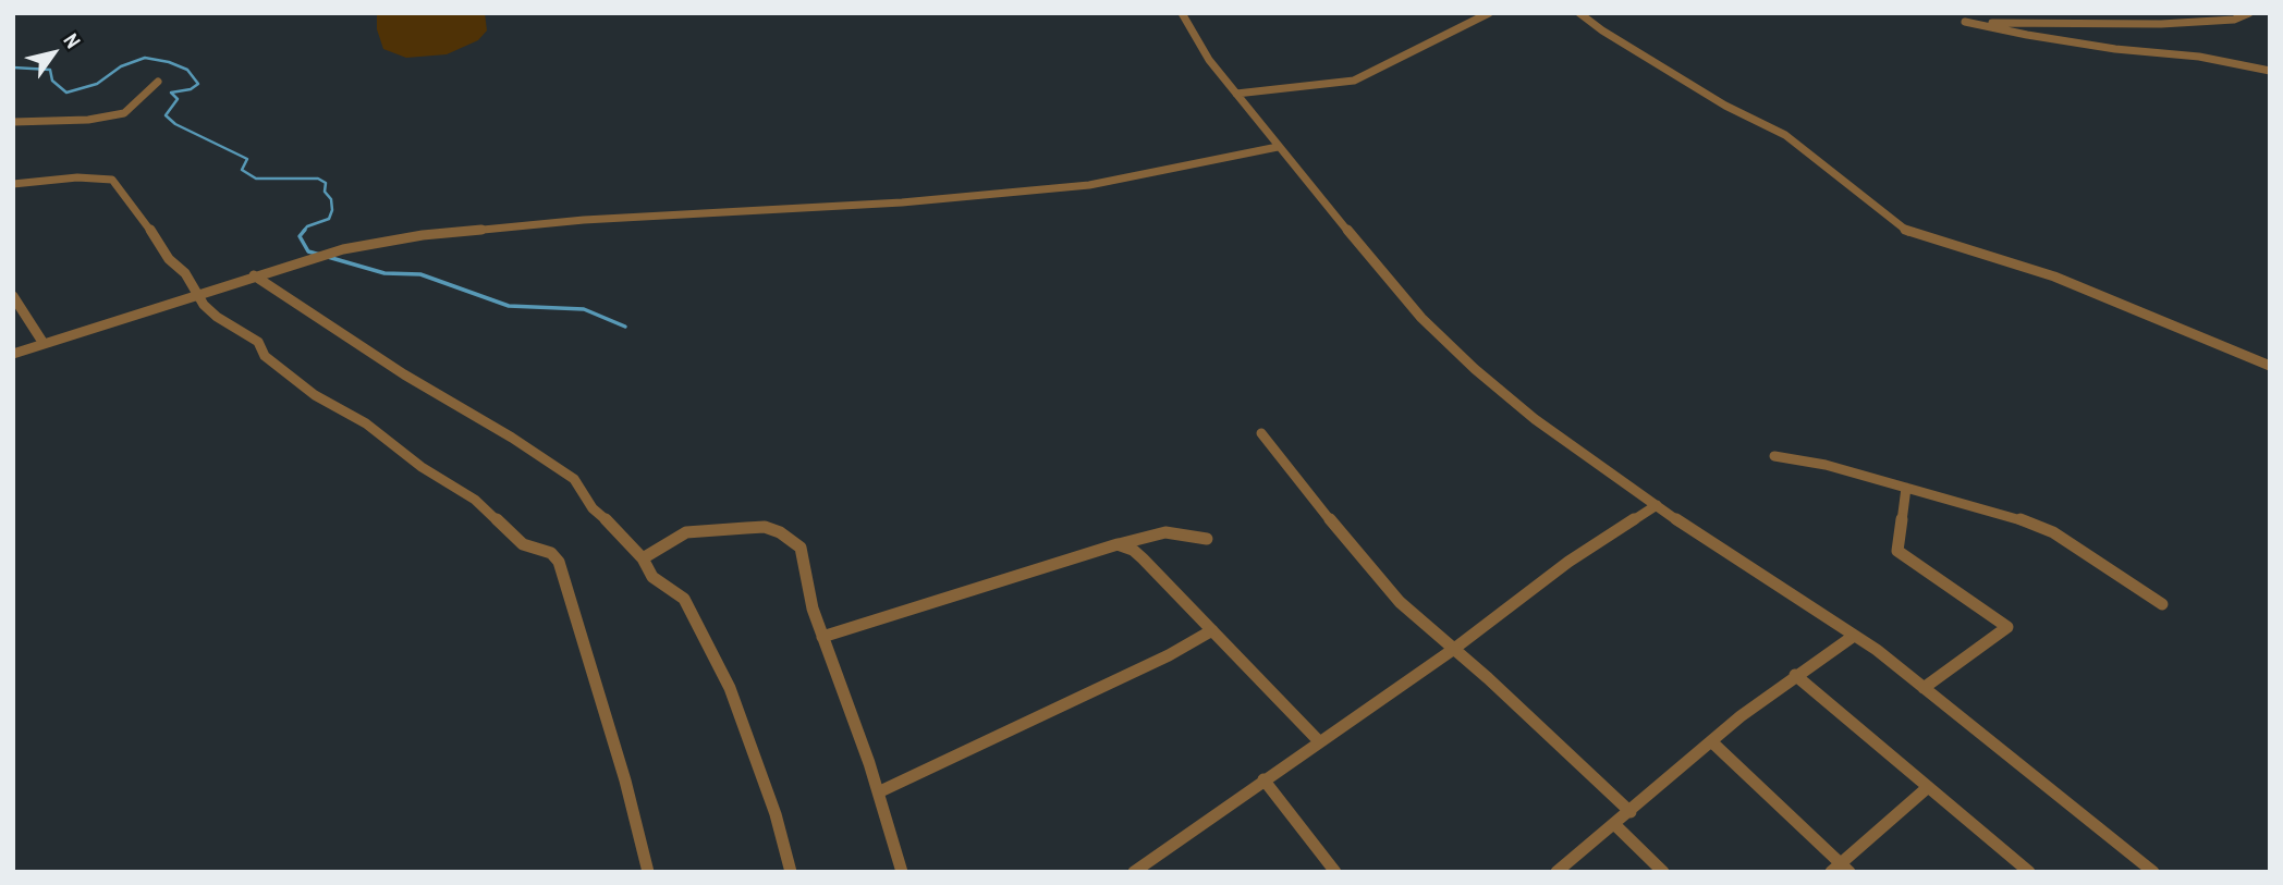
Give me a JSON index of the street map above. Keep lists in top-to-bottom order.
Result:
{
  "north": "top right"
}
